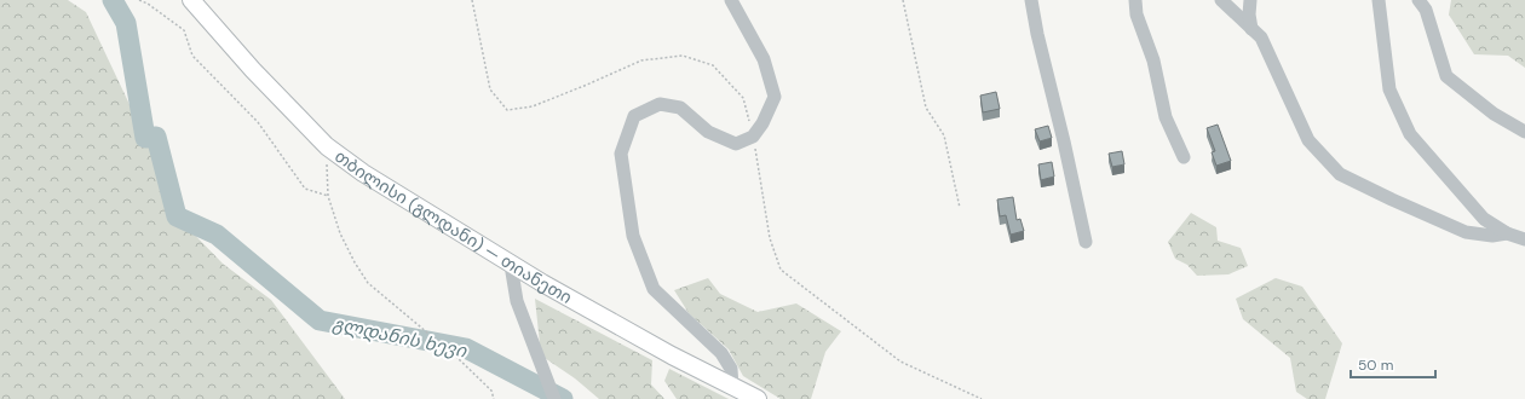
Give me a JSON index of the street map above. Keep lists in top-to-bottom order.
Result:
{
  "streets": {
    "main road": ["თბილისი (გლდანი) — თიანეთი"]
  },
  "water": ["გლდანის ხევი"],
  "scale_bar": "50 m"
}
